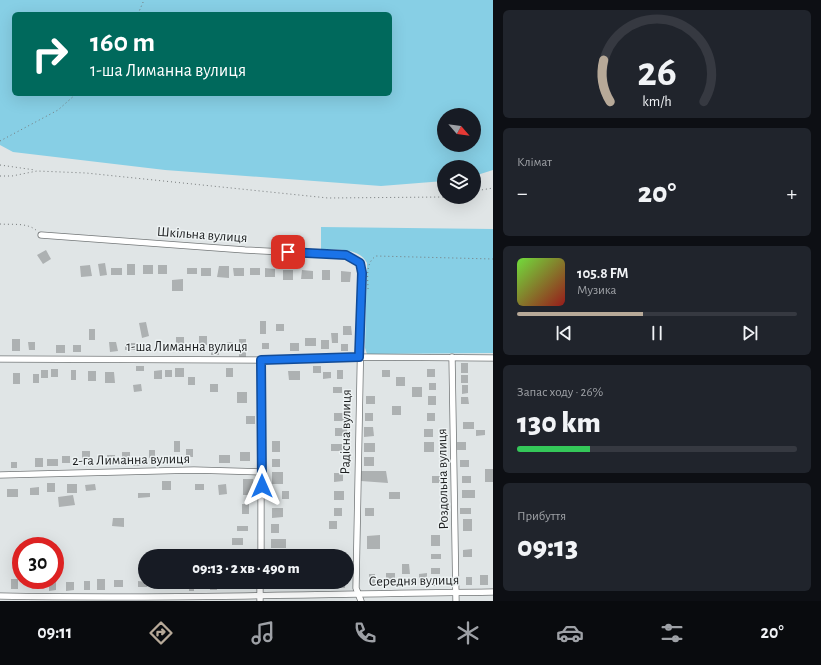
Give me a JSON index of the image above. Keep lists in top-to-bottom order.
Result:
{
  "streets": {
    "street": [
      "Шкільна вулиця",
      "1-ша Лиманна вулиця",
      "Радісна вулиця",
      "2-га Лиманна вулиця",
      "Роздольна вулиця",
      "Середня вулиця"
    ]
  },
  "crossings": [
    ["Шкільна вулиця", "Радісна вулиця"],
    ["1-ша Лиманна вулиця", "Радісна вулиця"],
    ["1-ша Лиманна вулиця", "Роздольна вулиця"],
    ["Радісна вулиця", "Середня вулиця"],
    ["Роздольна вулиця", "Середня вулиця"]
  ],
  "north": "bottom right",
  "page": {
    "turn": ["160 m", "1-ша Лиманна вулиця"],
    "tile": [
      "Клімат",
      ["Запас ходу · 26%", "130 km"],
      ["Прибуття", "09:13"]
    ],
    "heat": ["−", "20°", "+"],
    "song": ["105.8 FM", "Музика"],
    "limit": "30",
    "trip": "09:13 · 2 хв · 490 m",
    "tabs": ["09:11", "20°"],
    "gauge": ["26", "km/h"]
  }
}
